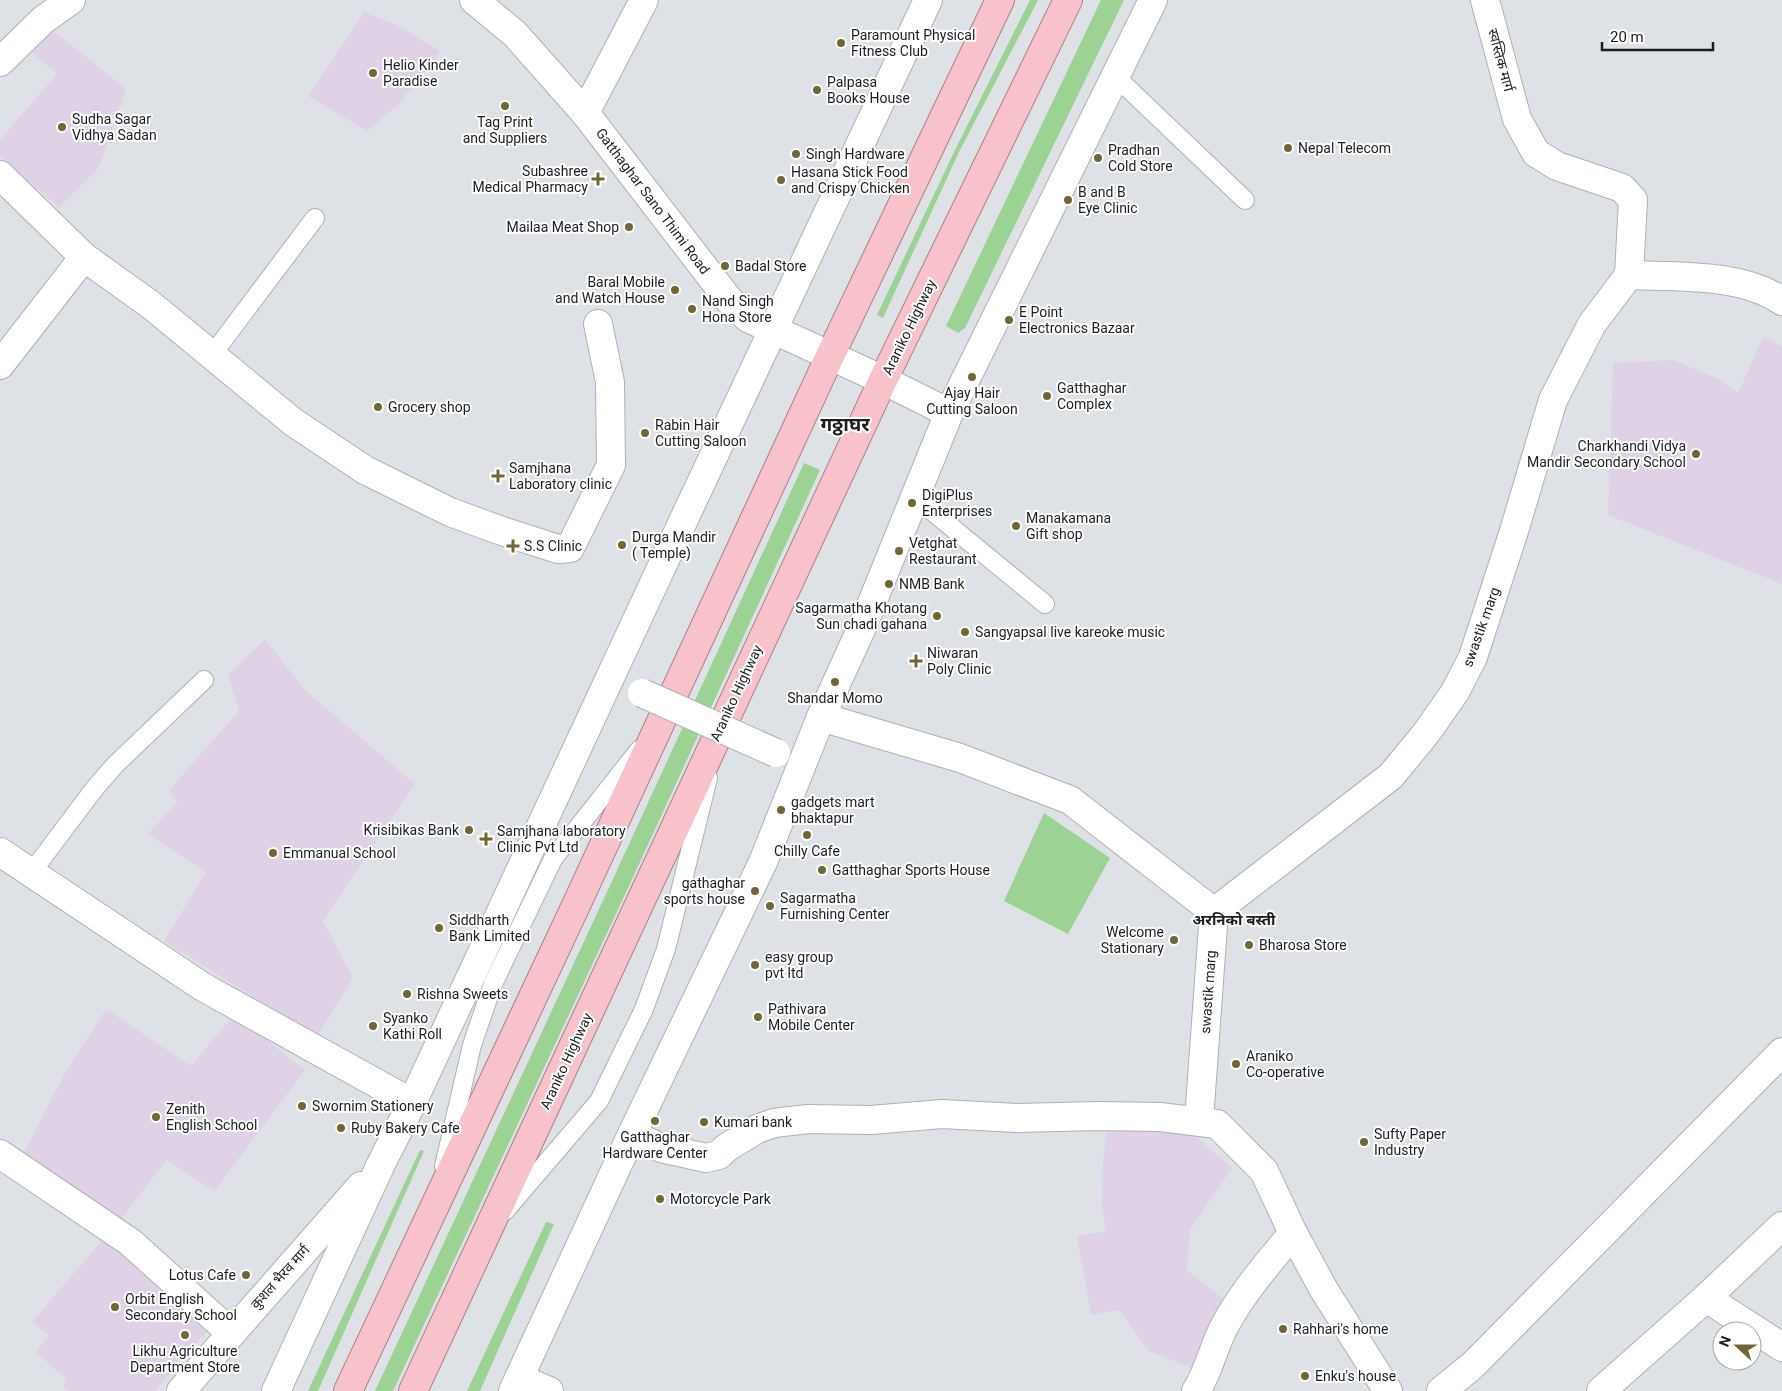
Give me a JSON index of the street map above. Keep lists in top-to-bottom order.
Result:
{
  "streets": {
    "highway": ["Araniko Highway"],
    "street": [
      "स्वस्तिक मार्ग",
      "Gatthaghar Sano Thimi Road",
      "swastik marg",
      "कुशल‌ भैरव मार्ग"
    ]
  },
  "crossings": [
    ["स्वस्तिक मार्ग", "swastik marg"],
    ["Gatthaghar Sano Thimi Road", "Araniko Highway"]
  ],
  "districts": ["गठ्ठाघर", "अरनिको बस्ती"],
  "places": {
    "other": [
      "Paramount Physical Fitness Club",
      "Helio Kinder Paradise",
      "Palpasa Books House",
      "Tag Print and Suppliers",
      "Sudha Sagar Vidhya Sadan",
      "Nepal Telecom",
      "Singh Hardware",
      "Pradhan Cold Store",
      "Hasana Stick Food and Crispy Chicken",
      "B and B Eye Clinic",
      "Mailaa Meat Shop",
      "Badal Store",
      "Baral Mobile and Watch House",
      "Nand Singh Hona Store",
      "E Point Electronics Bazaar",
      "Ajay Hair Cutting Saloon",
      "Gatthaghar Complex",
      "Grocery shop",
      "Rabin Hair Cutting Saloon",
      "Charkhandi Vidya Mandir Secondary School",
      "DigiPlus Enterprises",
      "Manakamana Gift shop",
      "Durga Mandir ( Temple)",
      "Vetghat Restaurant",
      "NMB Bank",
      "Sagarmatha Khotang Sun chadi gahana",
      "Sangyapsal live kareoke music",
      "Shandar Momo",
      "gadgets mart bhaktapur",
      "Krisibikas Bank",
      "Chilly Cafe",
      "Emmanual School",
      "Gatthaghar Sports House",
      "gathaghar sports house",
      "Sagarmatha Furnishing Center",
      "Siddharth Bank Limited",
      "Welcome Stationary",
      "Bharosa Store",
      "easy group pvt ltd",
      "Rishna Sweets",
      "Pathivara Mobile Center",
      "Syanko Kathi Roll",
      "Araniko Co-operative",
      "Swornim Stationery",
      "Zenith English School",
      "Gatthaghar Hardware Center",
      "Kumari bank",
      "Ruby Bakery Cafe",
      "Sufty Paper Industry",
      "Motorcycle Park",
      "Lotus Cafe",
      "Orbit English Secondary School",
      "Rahhari's home",
      "Likhu Agriculture Department Store",
      "Enku's house"
    ],
    "health": [
      "Subashree Medical Pharmacy",
      "Samjhana Laboratory clinic",
      "S.S Clinic",
      "Niwaran Poly Clinic",
      "Samjhana laboratory Clinic Pvt Ltd"
    ]
  },
  "scale_bar": "20 m",
  "north": "left"
}
